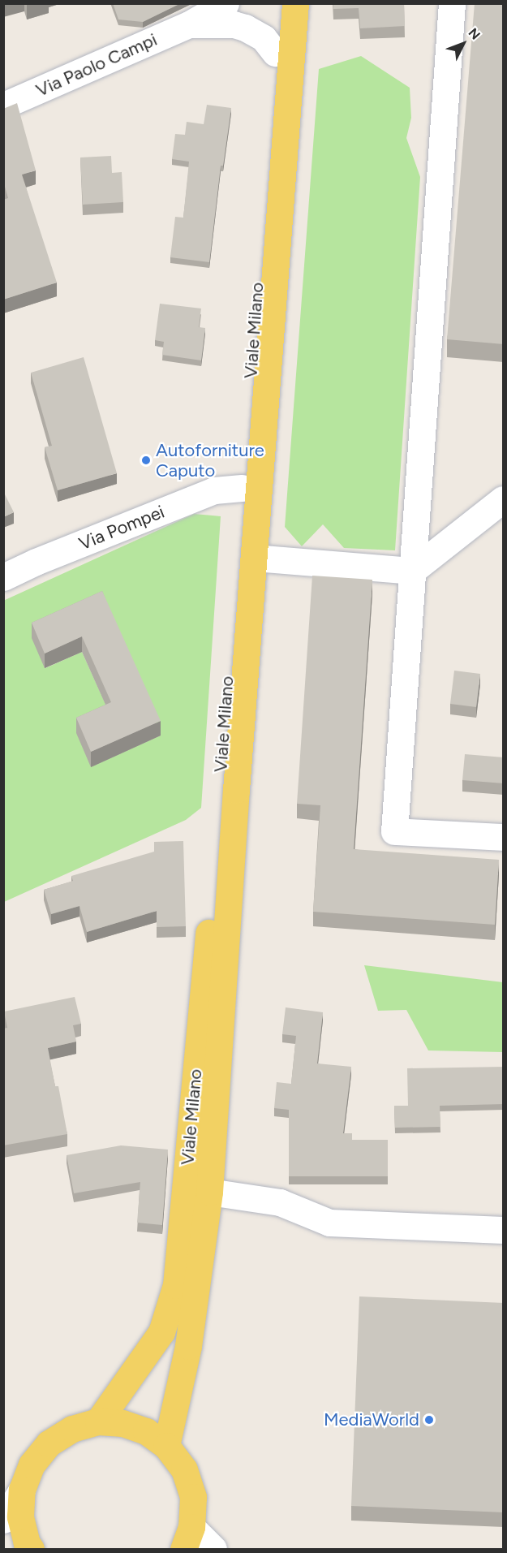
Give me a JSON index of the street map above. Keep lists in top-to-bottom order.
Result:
{
  "streets": {
    "main road": ["Viale Milano"],
    "street": ["Via Paolo Campi", "Via Pompei"]
  },
  "crossings": [
    ["Via Paolo Campi", "Viale Milano"],
    ["Viale Milano", "Via Pompei"]
  ],
  "places": ["Autoforniture Caputo", "MediaWorld"],
  "north": "top right"
}
